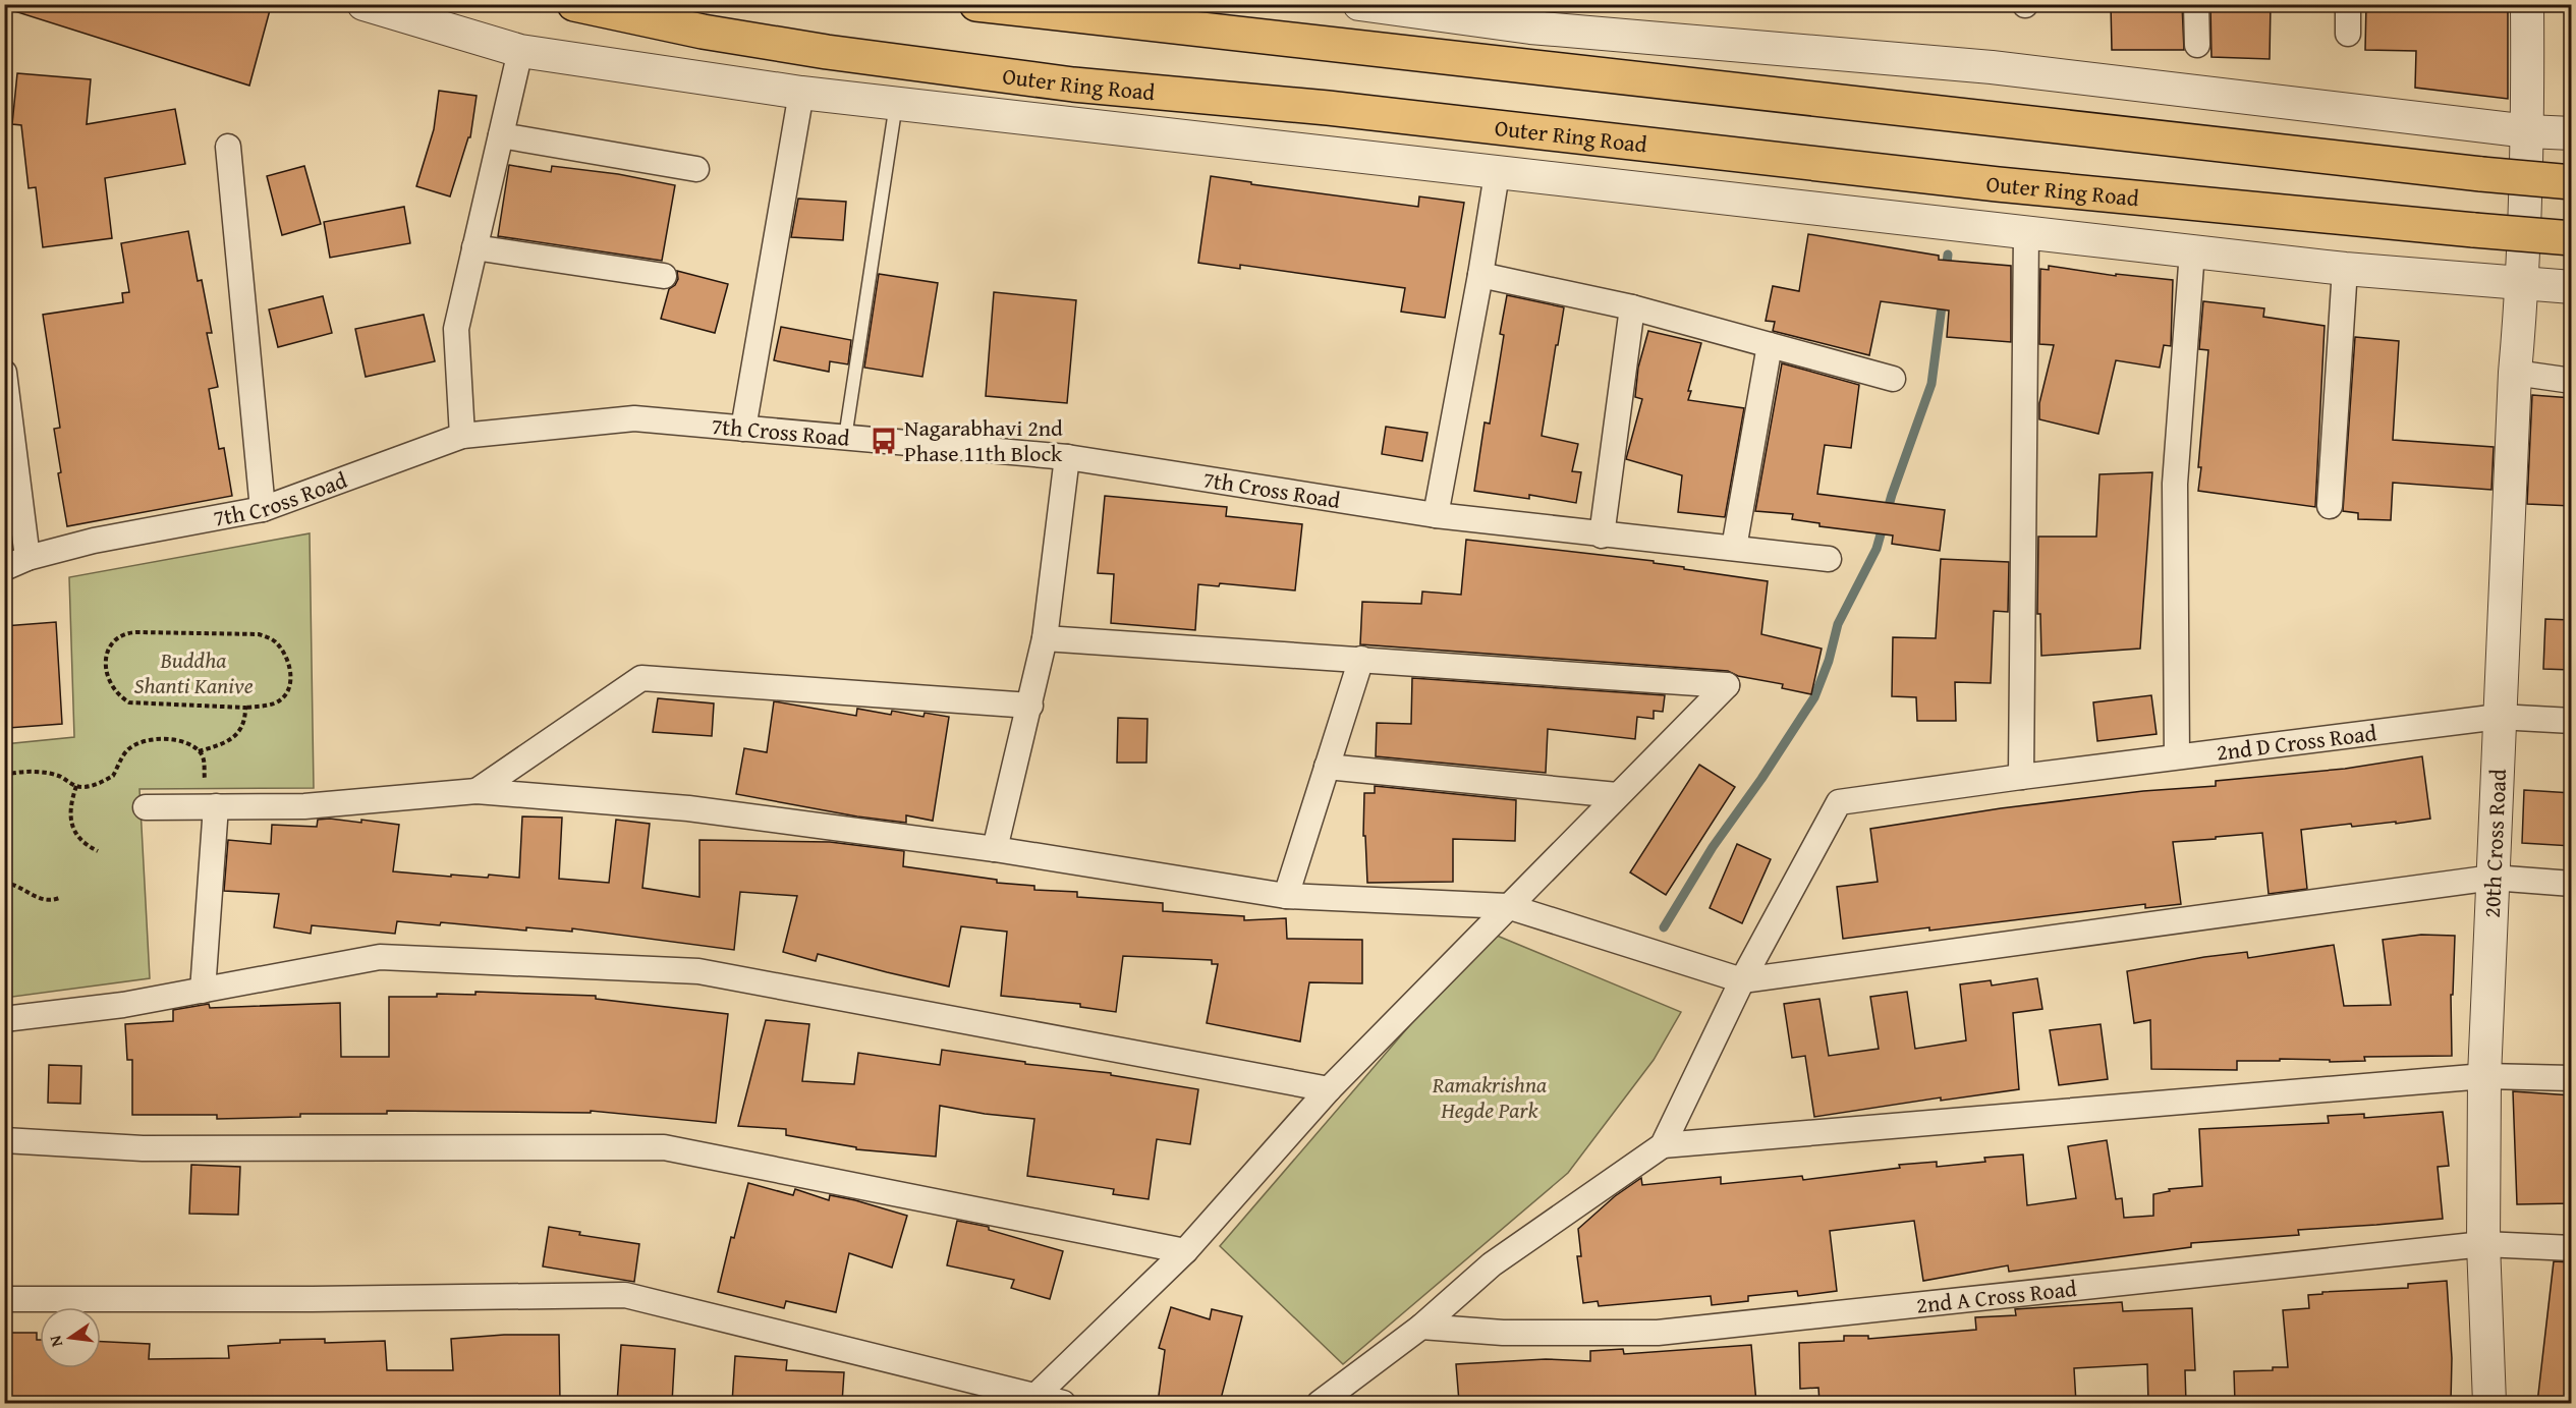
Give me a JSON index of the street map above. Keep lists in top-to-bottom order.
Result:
{
  "streets": {
    "highway": ["Outer Ring Road"],
    "street": [
      "7th Cross Road",
      "2nd D Cross Road",
      "20th Cross Road",
      "2nd A Cross Road"
    ]
  },
  "crossings": [
    ["2nd D Cross Road", "20th Cross Road"],
    ["20th Cross Road", "2nd A Cross Road"]
  ],
  "parks": ["Buddha Shanti Kanive", "Ramakrishna Hegde Park"],
  "places": {
    "bus stop": ["Nagarabhavi 2nd Phase 11th Block"]
  },
  "north": "left"
}
